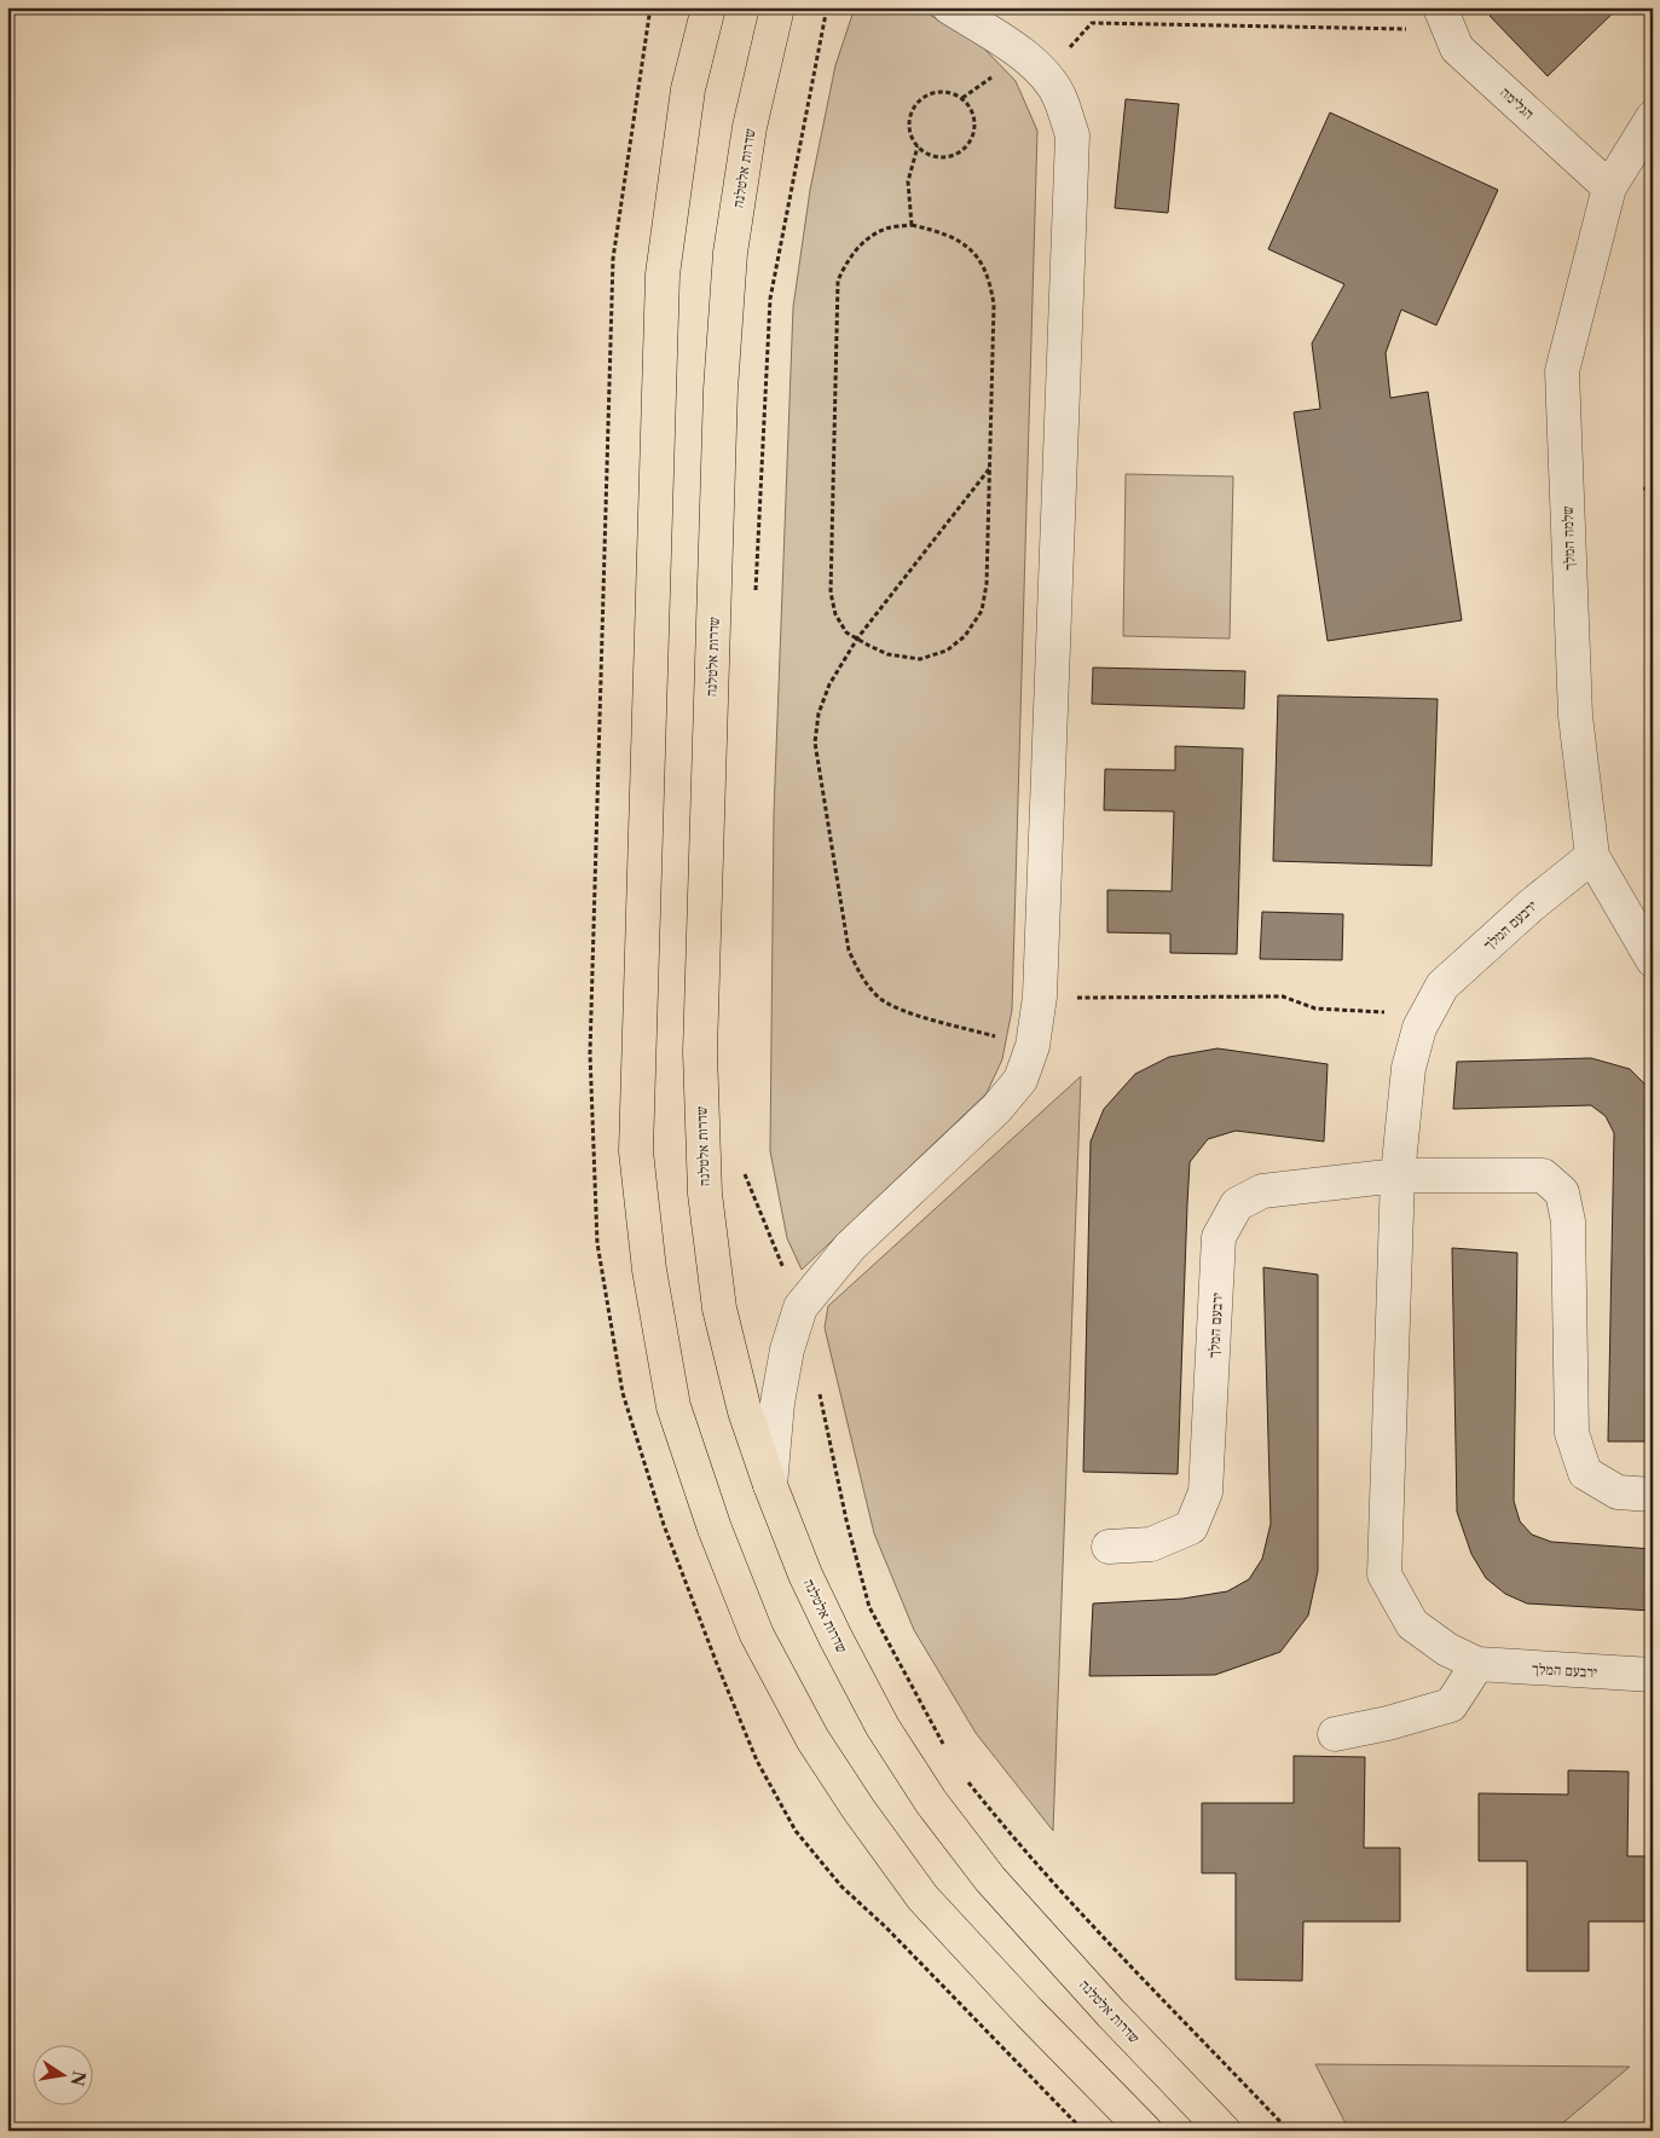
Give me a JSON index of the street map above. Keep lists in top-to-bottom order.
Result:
{
  "streets": {
    "main road": ["שדרות אלטלנה"],
    "street": ["הגלימה", "שלמה המלך", "ירבעם המלך"]
  },
  "crossings": [
    ["הגלימה", "שלמה המלך"],
    ["שלמה המלך", "ירבעם המלך"]
  ],
  "north": "right"
}
